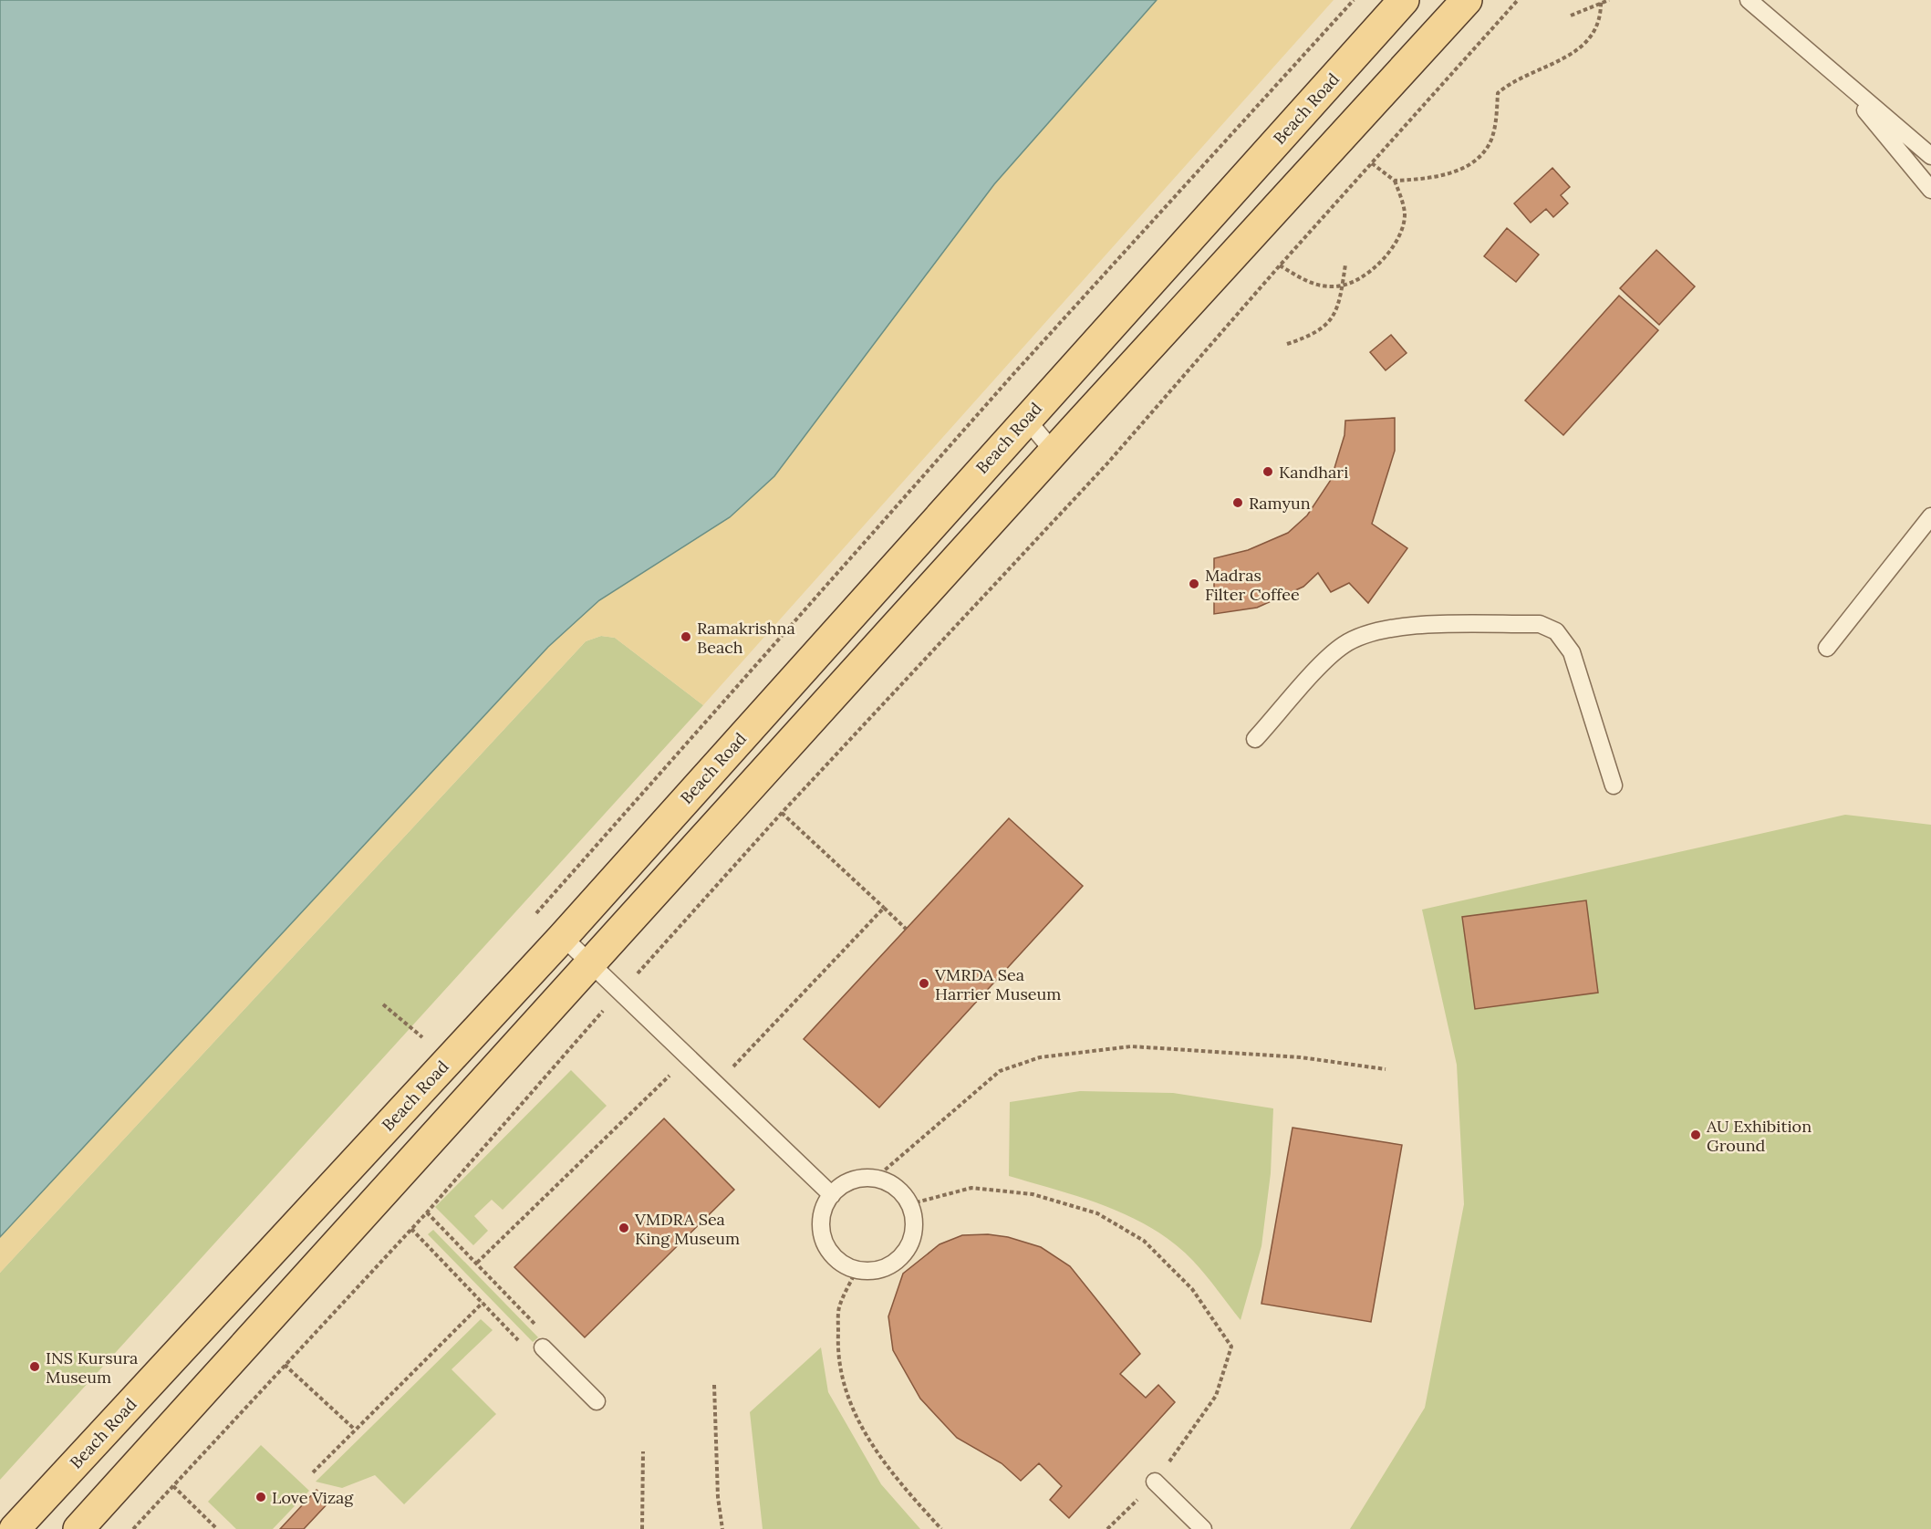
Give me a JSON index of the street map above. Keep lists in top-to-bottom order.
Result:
{
  "streets": {
    "main road": ["Beach Road"]
  },
  "places": [
    "Kandhari",
    "Ramyun",
    "Madras Filter Coffee",
    "Ramakrishna Beach",
    "VMRDA Sea Harrier Museum",
    "AU Exhibition Ground",
    "VMDRA Sea King Museum",
    "INS Kursura Museum",
    "Love Vizag"
  ]
}
